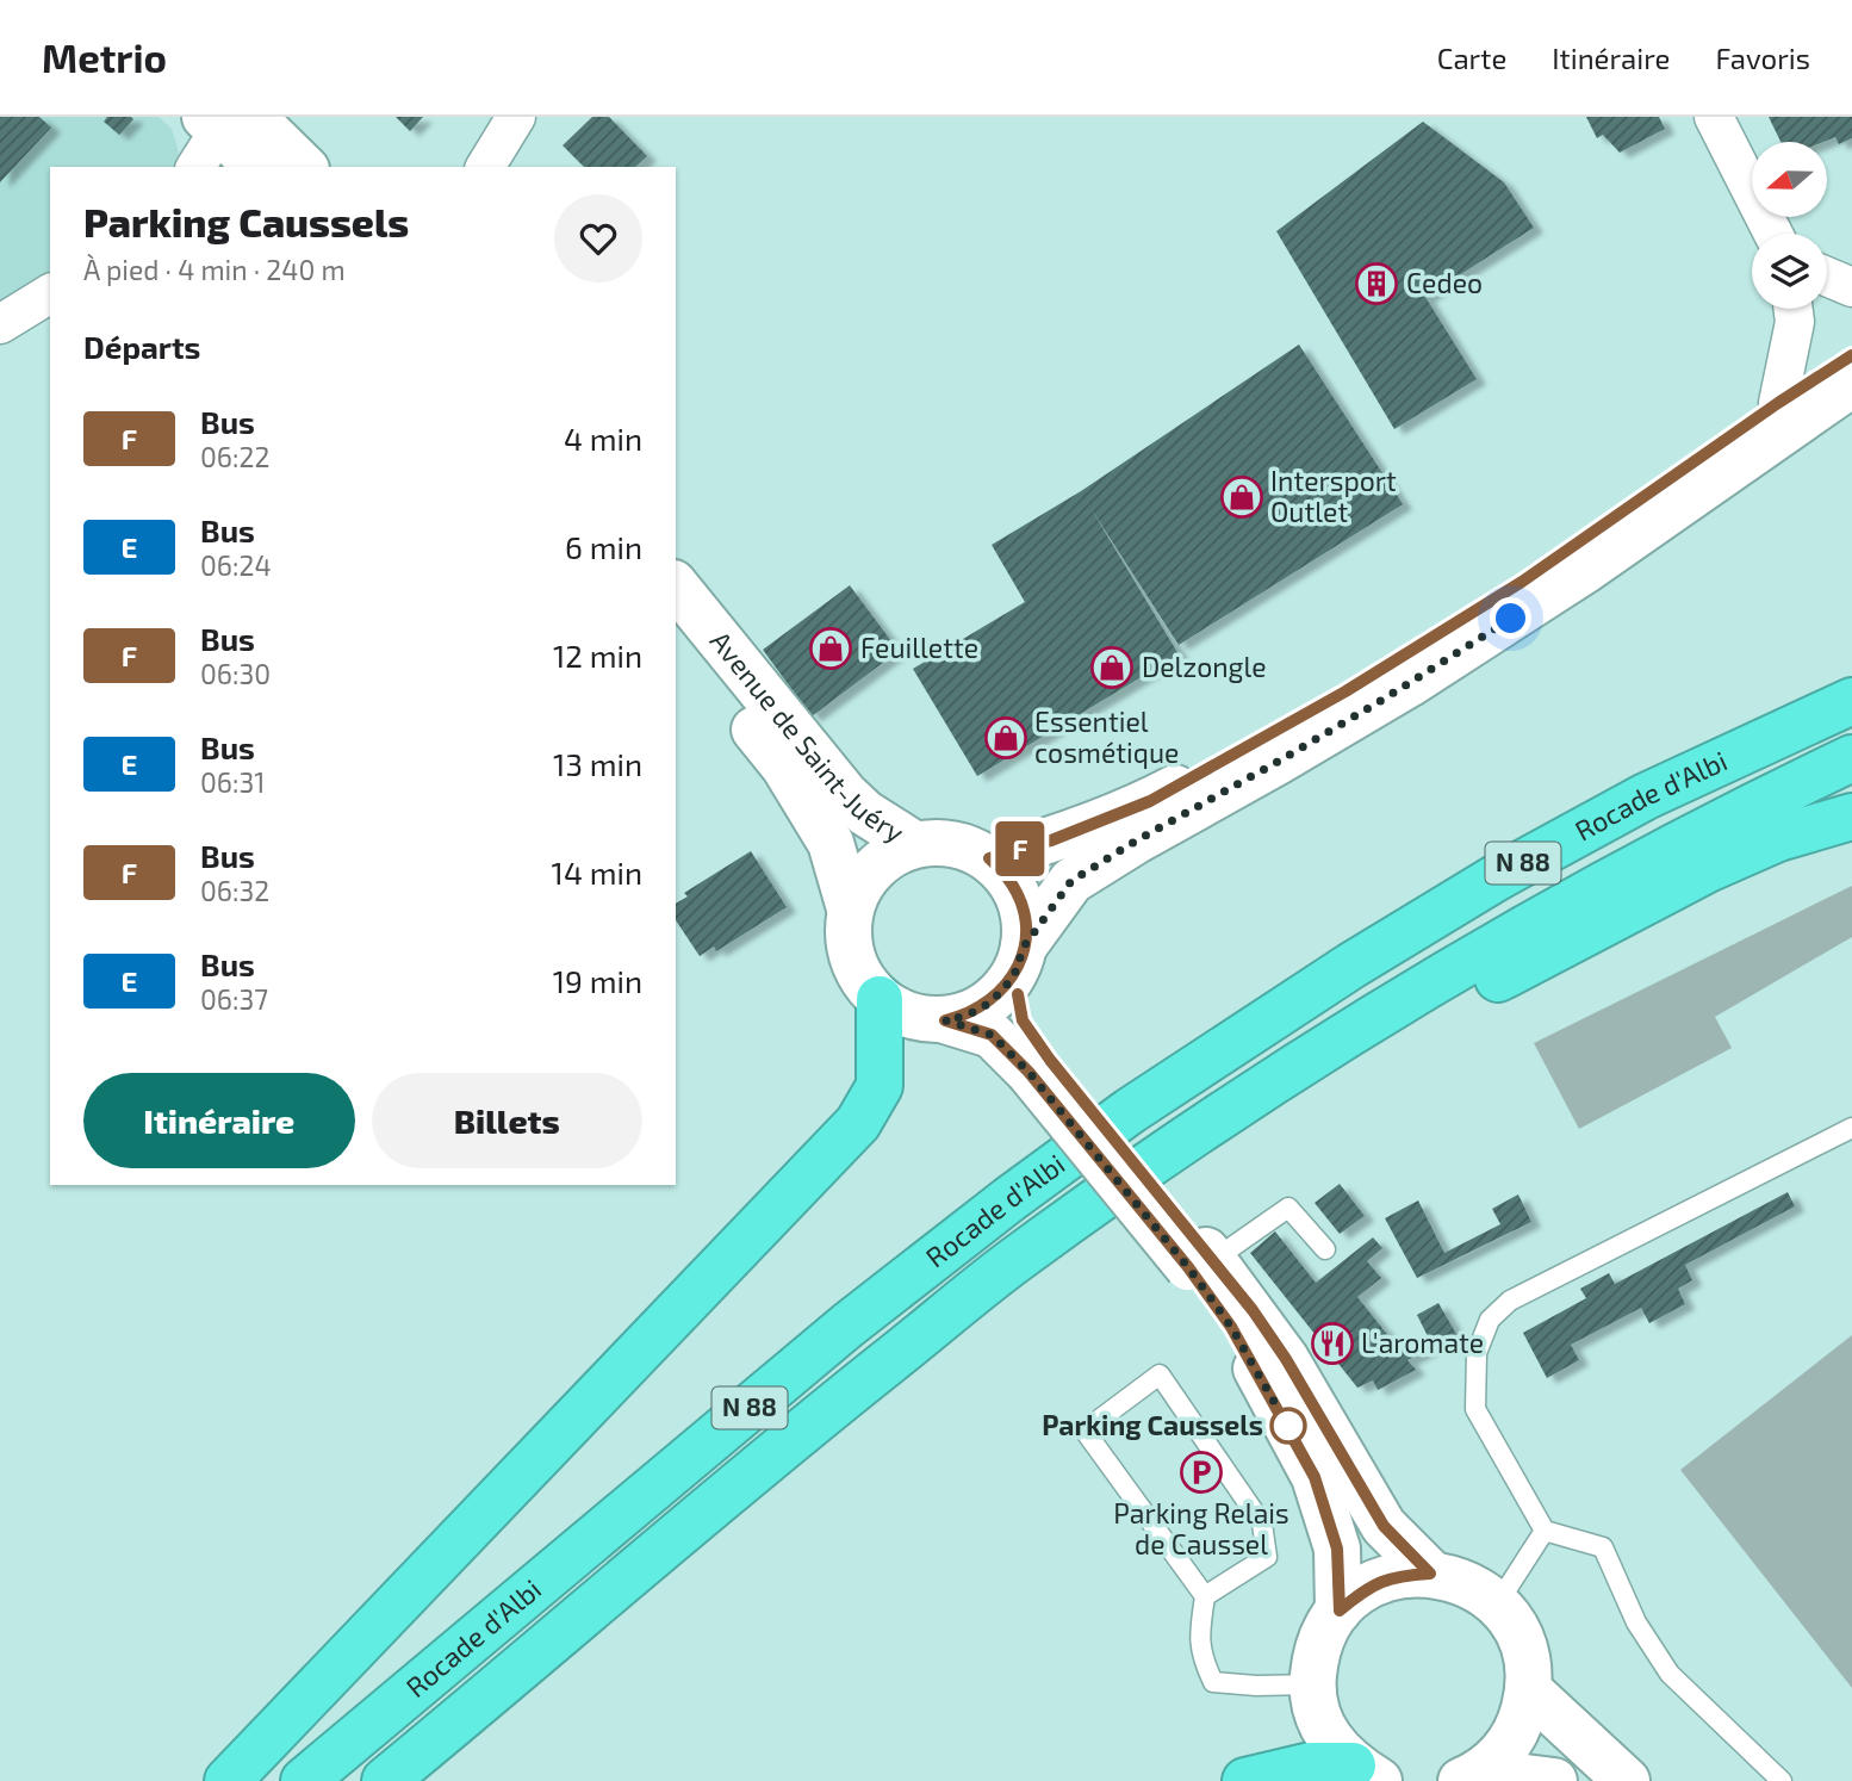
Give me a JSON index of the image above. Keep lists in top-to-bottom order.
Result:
{
  "streets": {
    "highway": ["Rocade d'Albi", "N 88"],
    "main road": ["Avenue de Saint-Juéry"]
  },
  "places": {
    "building": ["Cedeo"],
    "shop": [
      "Intersport Outlet",
      "Feuillette",
      "Delzongle",
      "Essentiel cosmétique"
    ],
    "restaurant": ["L'aromate"],
    "other": ["Parking Caussels"],
    "parking": ["Parking Relais de Caussel"]
  },
  "lines": ["bus line F"],
  "north": "left",
  "page": {
    "header": "Metrio",
    "nav": ["Carte", "Itinéraire", "Favoris"],
    "on_map": "F",
    "heading": [
      ["Parking Caussels", "À pied · 4 min · 240 m"],
      "Départs"
    ],
    "list": [
      {
        "mark": "F",
        "name": "Bus",
        "note": "06:22",
        "value": "4 min"
      },
      {
        "mark": "E",
        "name": "Bus",
        "note": "06:24",
        "value": "6 min"
      },
      {
        "mark": "F",
        "name": "Bus",
        "note": "06:30",
        "value": "12 min"
      },
      {
        "mark": "E",
        "name": "Bus",
        "note": "06:31",
        "value": "13 min"
      },
      {
        "mark": "F",
        "name": "Bus",
        "note": "06:32",
        "value": "14 min"
      },
      {
        "mark": "E",
        "name": "Bus",
        "note": "06:37",
        "value": "19 min"
      }
    ],
    "buttons": ["Itinéraire", "Billets"]
  }
}
